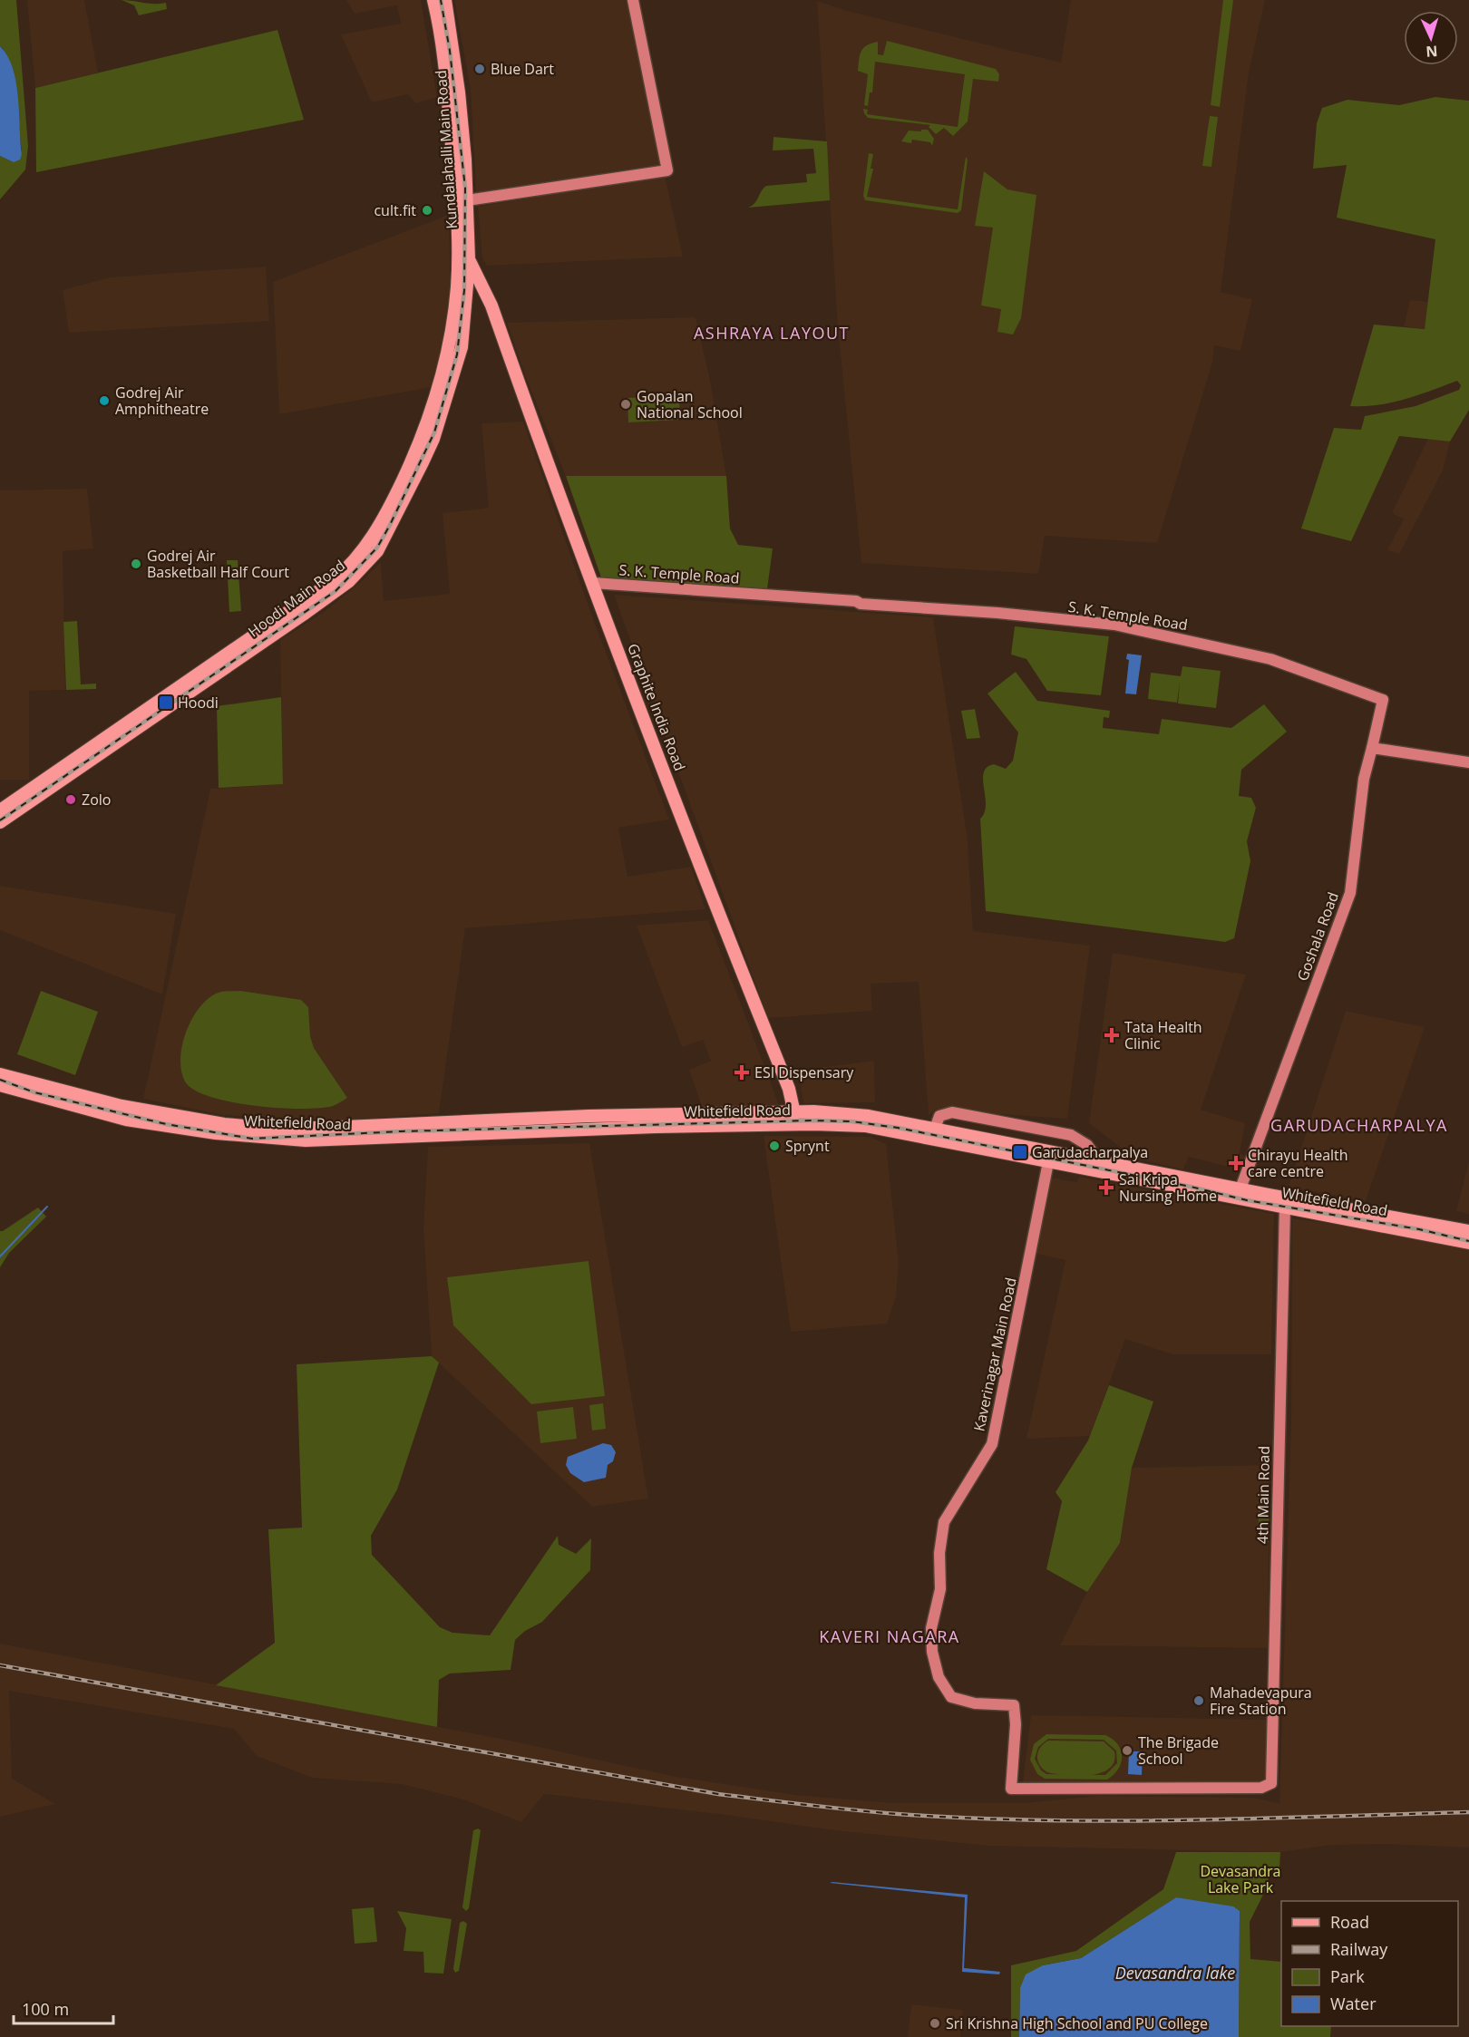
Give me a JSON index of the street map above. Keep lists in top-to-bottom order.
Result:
{
  "streets": {
    "main road": [
      "Kundalahalli Main Road",
      "Hoodi Main Road",
      "Graphite India Road",
      "Whitefield Road"
    ],
    "street": [
      "S. K. Temple Road",
      "Goshala Road",
      "Kaverinagar Main Road",
      "4th Main Road"
    ]
  },
  "crossings": [
    ["Kundalahalli Main Road", "Hoodi Main Road"],
    ["Kundalahalli Main Road", "Graphite India Road"],
    ["S. K. Temple Road", "Graphite India Road"],
    ["S. K. Temple Road", "Goshala Road"],
    ["Graphite India Road", "Whitefield Road"],
    ["Goshala Road", "Whitefield Road"],
    ["Whitefield Road", "Kaverinagar Main Road"],
    ["Whitefield Road", "4th Main Road"],
    ["Kaverinagar Main Road", "4th Main Road"]
  ],
  "districts": ["ASHRAYA LAYOUT", "GARUDACHARPALYA", "KAVERI NAGARA"],
  "water": ["Devasandra lake"],
  "parks": ["Devasandra Lake Park"],
  "places": {
    "other": [
      "Blue Dart",
      "cult.fit",
      "Godrej Air Amphitheatre",
      "Gopalan National School",
      "Godrej Air Basketball Half Court",
      "Zolo",
      "Sprynt",
      "Mahadevapura Fire Station",
      "The Brigade School",
      "Sri Krishna High School and PU College"
    ],
    "transit": ["Hoodi", "Garudacharpalya"],
    "health": [
      "Tata Health Clinic",
      "ESI Dispensary",
      "Chirayu Health care centre",
      "Sai Kripa Nursing Home"
    ]
  },
  "legend": [
    "Road",
    "Railway",
    "Park",
    "Water"
  ],
  "scale_bar": "100 m",
  "north": "bottom"
}
